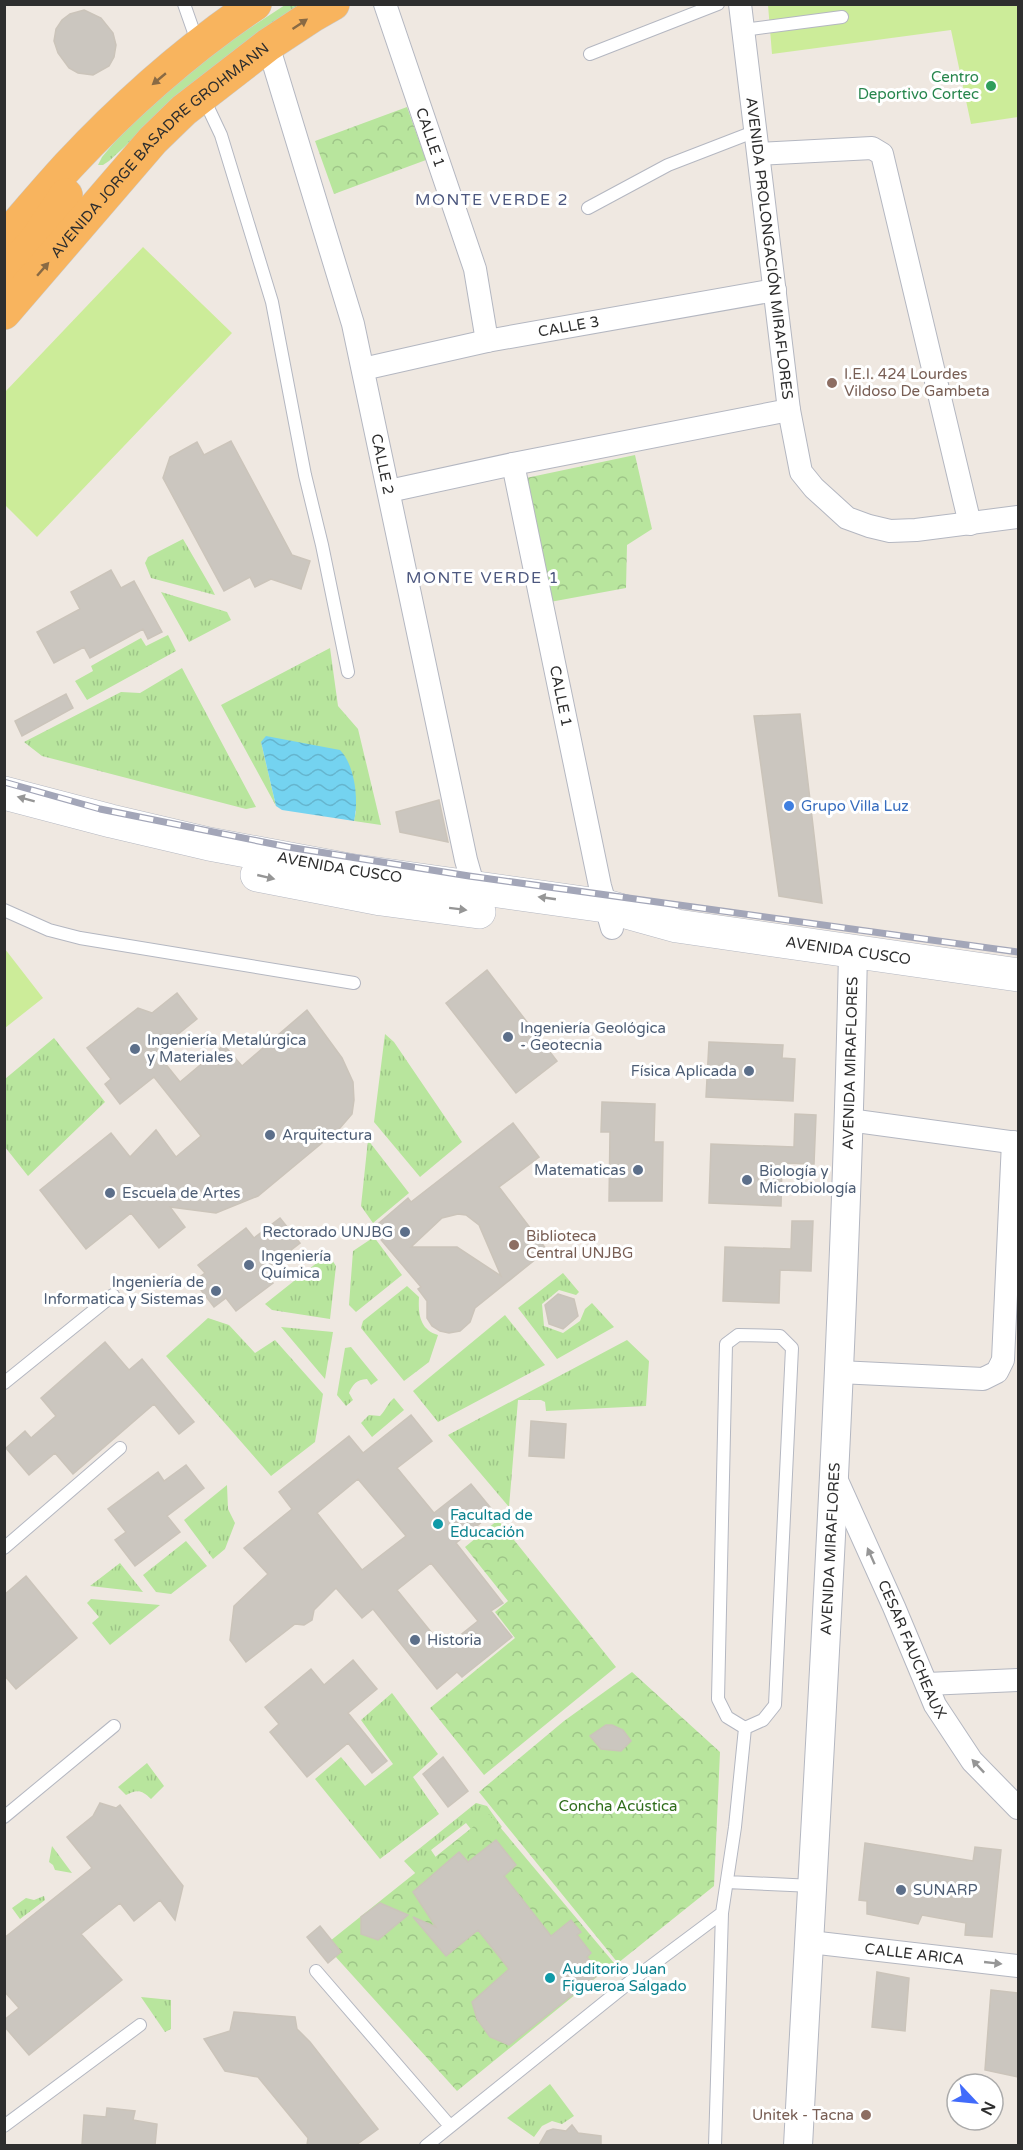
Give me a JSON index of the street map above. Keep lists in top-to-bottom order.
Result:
{
  "streets": {
    "highway": ["AVENIDA JORGE BASADRE GROHMANN"],
    "main road": ["AVENIDA CUSCO"],
    "street": [
      "CALLE 1",
      "AVENIDA PROLONGACIÓN MIRAFLORES",
      "CALLE 3",
      "CALLE 2",
      "AVENIDA MIRAFLORES",
      "CESAR FAUCHEAUX",
      "CALLE ARICA"
    ]
  },
  "crossings": [
    ["CALLE 1", "CALLE 3"],
    ["CALLE 1", "AVENIDA CUSCO"],
    ["AVENIDA JORGE BASADRE GROHMANN", "CALLE 2"],
    ["AVENIDA PROLONGACIÓN MIRAFLORES", "CALLE 3"],
    ["CALLE 3", "CALLE 2"],
    ["CALLE 2", "AVENIDA CUSCO"],
    ["AVENIDA CUSCO", "AVENIDA MIRAFLORES"],
    ["AVENIDA MIRAFLORES", "CESAR FAUCHEAUX"],
    ["AVENIDA MIRAFLORES", "CALLE ARICA"]
  ],
  "one_way": ["CESAR FAUCHEAUX", "CALLE ARICA"],
  "districts": ["MONTE VERDE 2", "MONTE VERDE 1"],
  "parks": ["Concha Acústica"],
  "places": [
    "Centro Deportivo Cortec",
    "I.E.I. 424 Lourdes Vildoso De Gambeta",
    "Grupo Villa Luz",
    "Ingeniería Geológica - Geotecnia",
    "Ingeniería Metalúrgica y Materiales",
    "Física Aplicada",
    "Arquitectura",
    "Matematicas",
    "Biología y Microbiología",
    "Escuela de Artes",
    "Rectorado UNJBG",
    "Biblioteca Central UNJBG",
    "Ingeniería Química",
    "Ingeniería de Informatica y Sistemas",
    "Facultad de Educación",
    "Historia",
    "SUNARP",
    "Auditorio Juan Figueroa Salgado",
    "Unitek - Tacna"
  ],
  "north": "bottom right"
}
